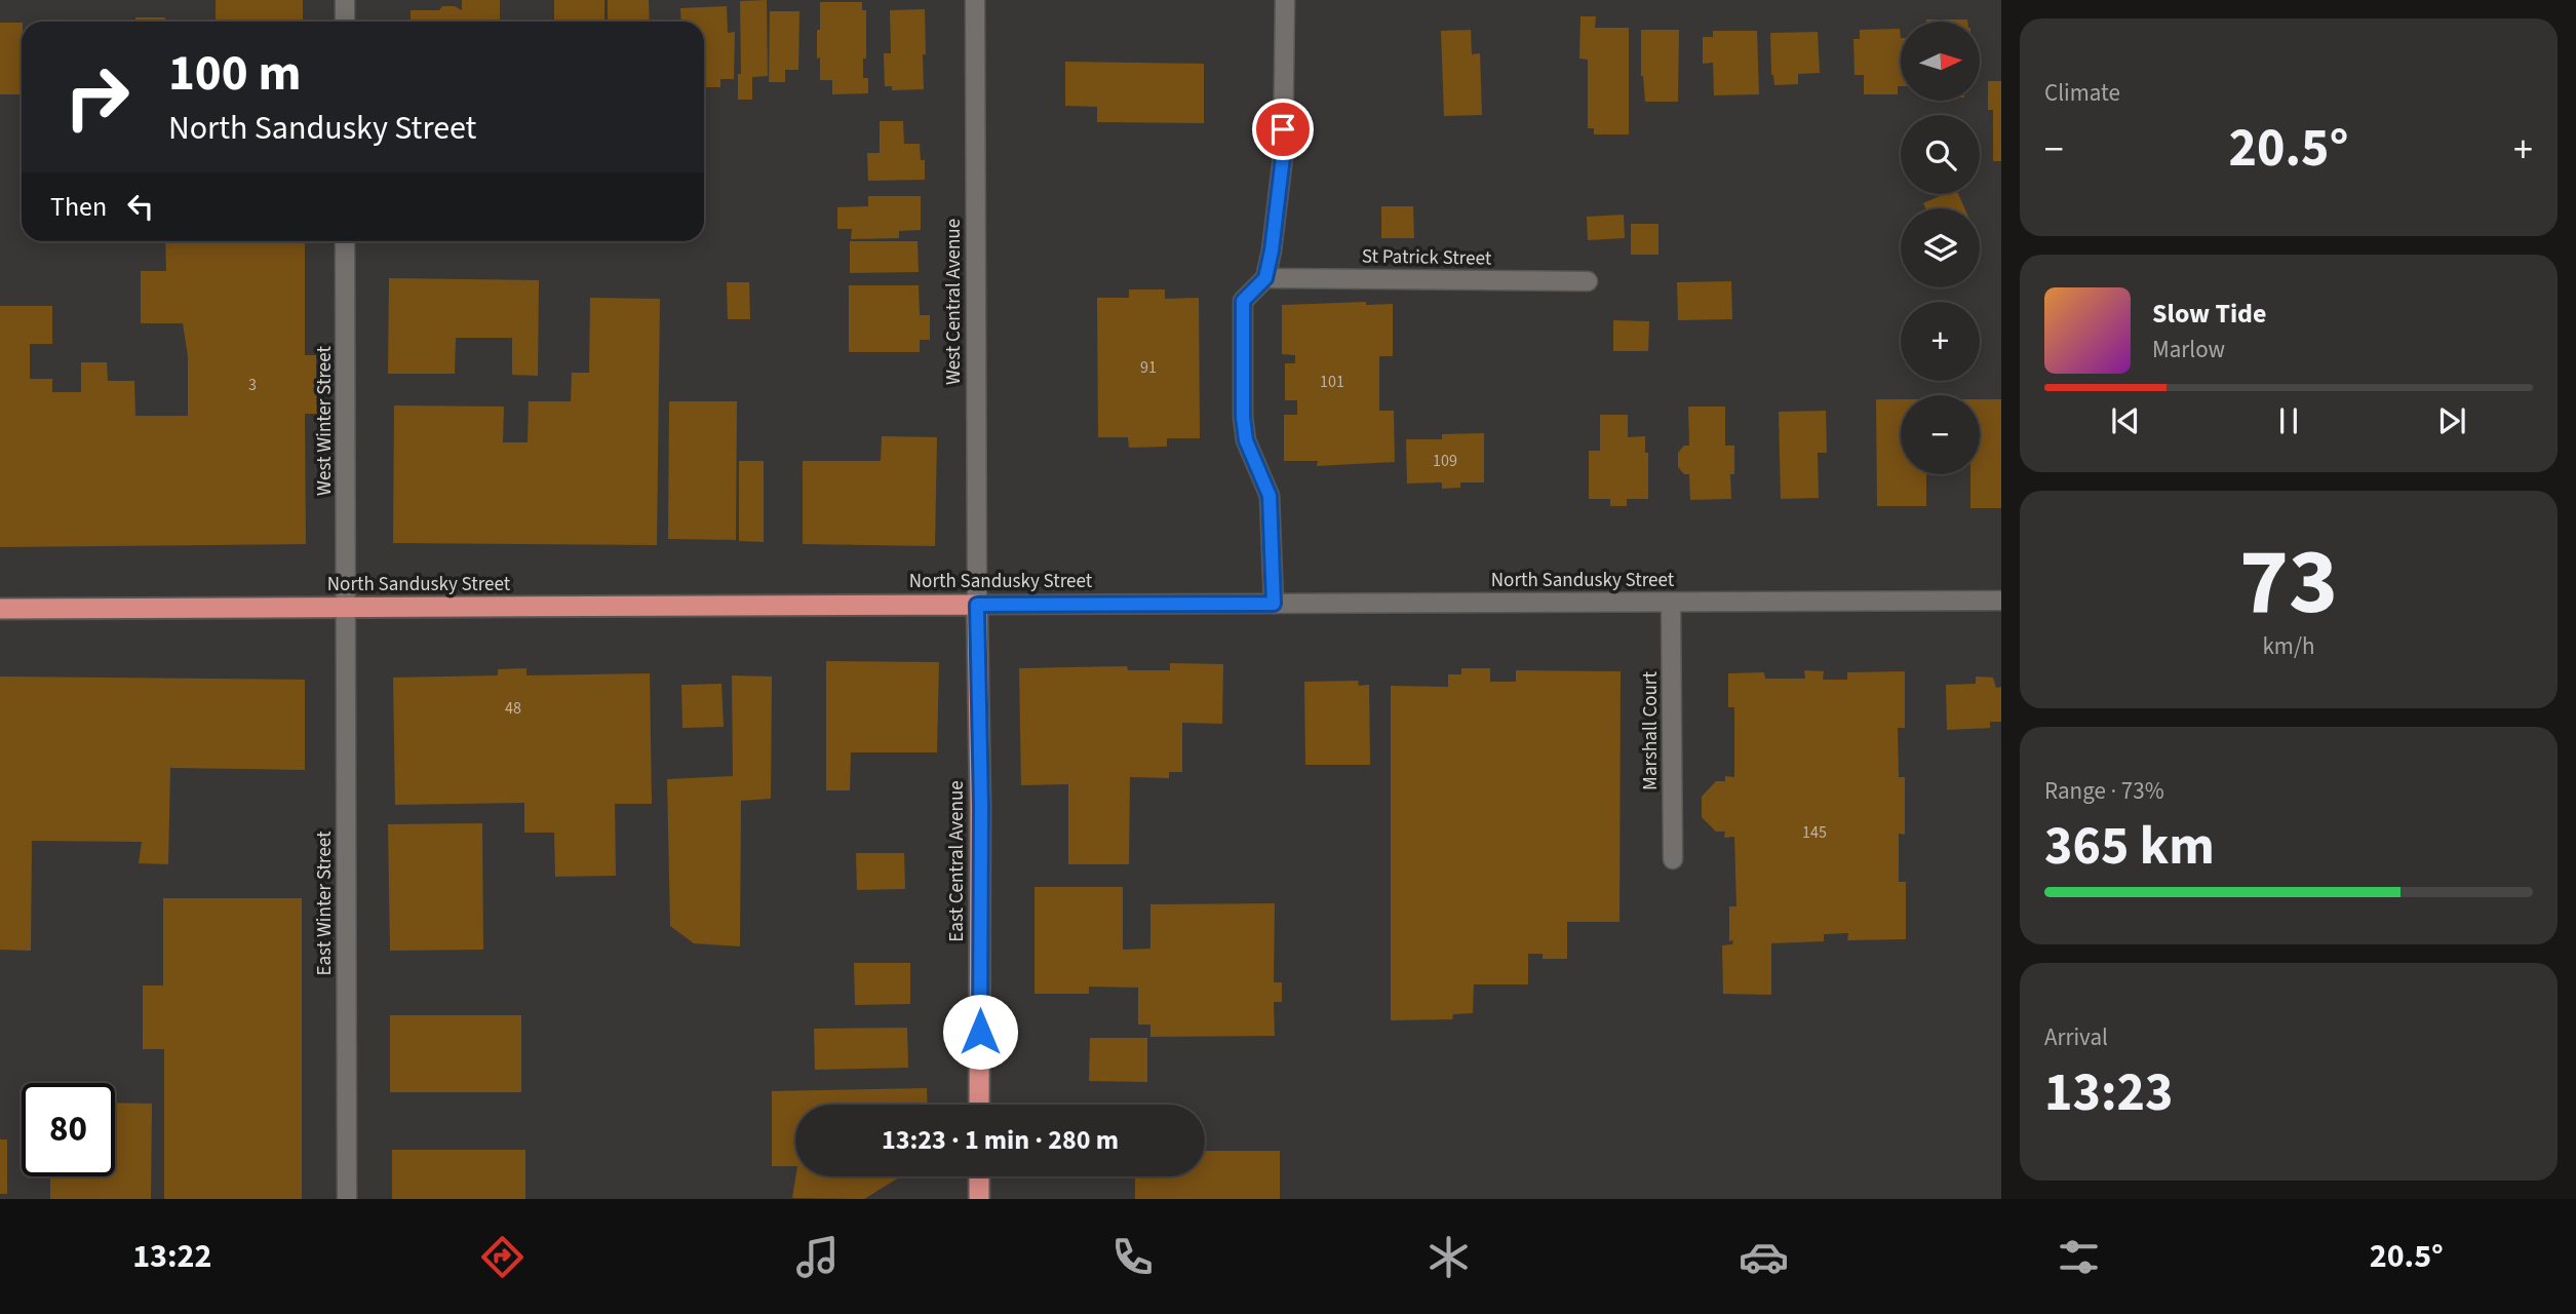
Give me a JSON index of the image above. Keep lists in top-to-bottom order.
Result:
{
  "streets": {
    "highway": ["North Sandusky Street", "East Central Avenue"],
    "street": [
      "St Patrick Street",
      "West Central Avenue",
      "West Winter Street",
      "Marshall Court",
      "East Winter Street"
    ]
  },
  "crossings": [
    ["West Central Avenue", "North Sandusky Street"],
    ["West Central Avenue", "East Central Avenue"],
    ["West Winter Street", "North Sandusky Street"],
    ["West Winter Street", "East Winter Street"],
    ["North Sandusky Street", "Marshall Court"],
    ["North Sandusky Street", "East Central Avenue"],
    ["North Sandusky Street", "East Winter Street"]
  ],
  "house_numbers": [
    "91",
    "101",
    "3",
    "109",
    "48",
    "145"
  ],
  "north": "right",
  "page": {
    "tile": [
      "Climate",
      ["73", "km/h"],
      ["Range · 73%", "365 km"],
      ["Arrival", "13:23"]
    ],
    "map_buttons": ["+", "−"],
    "turn": ["100 m", "North Sandusky Street"],
    "heat": ["−", "20.5°", "+"],
    "then": "Then",
    "song": ["Slow Tide", "Marlow"],
    "limit": "80",
    "trip": "13:23 · 1 min · 280 m",
    "tabs": ["13:22", "20.5°"]
  }
}
